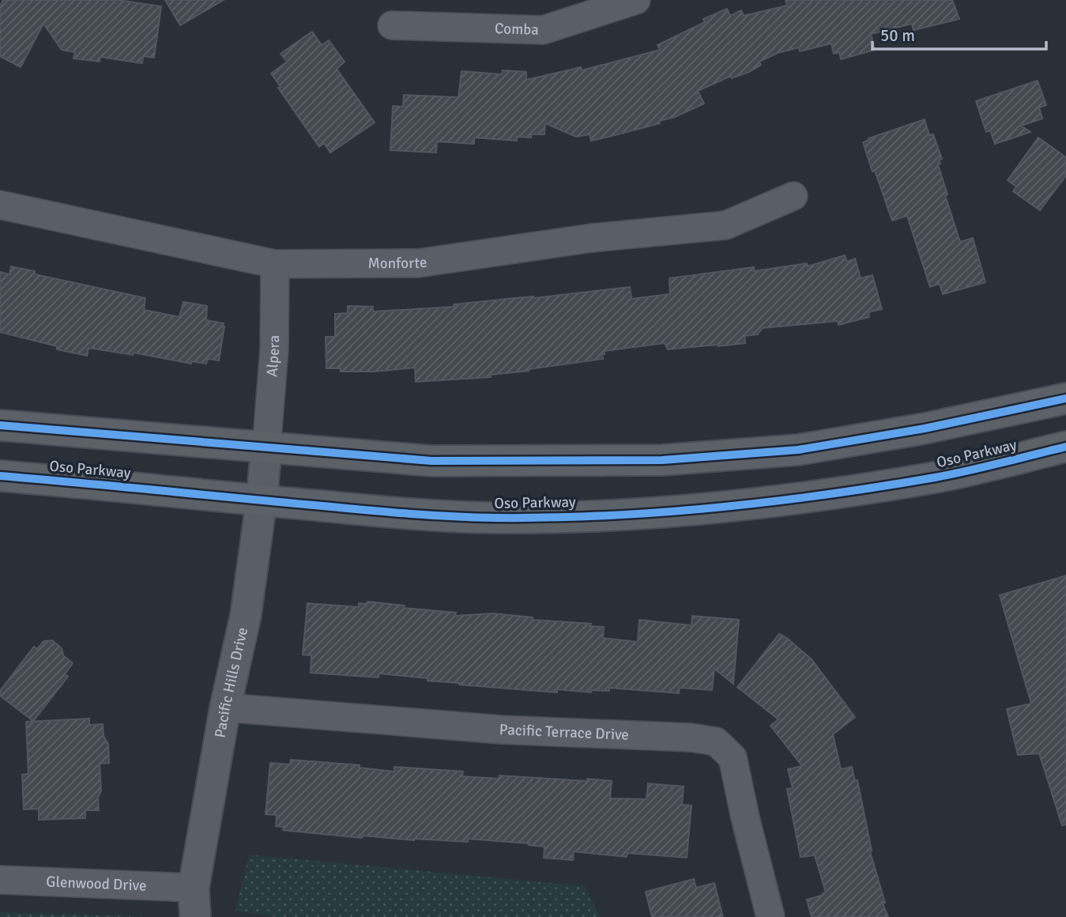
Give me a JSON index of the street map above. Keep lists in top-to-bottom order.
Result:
{
  "streets": {
    "main road": ["Oso Parkway"],
    "street": [
      "Comba",
      "Monforte",
      "Alpera",
      "Pacific Hills Drive",
      "Pacific Terrace Drive",
      "Glenwood Drive"
    ]
  },
  "crossings": [
    ["Monforte", "Alpera"],
    ["Alpera", "Pacific Hills Drive"],
    ["Oso Parkway", "Pacific Hills Drive"],
    ["Pacific Hills Drive", "Pacific Terrace Drive"],
    ["Pacific Hills Drive", "Glenwood Drive"]
  ],
  "scale_bar": "50 m"
}
